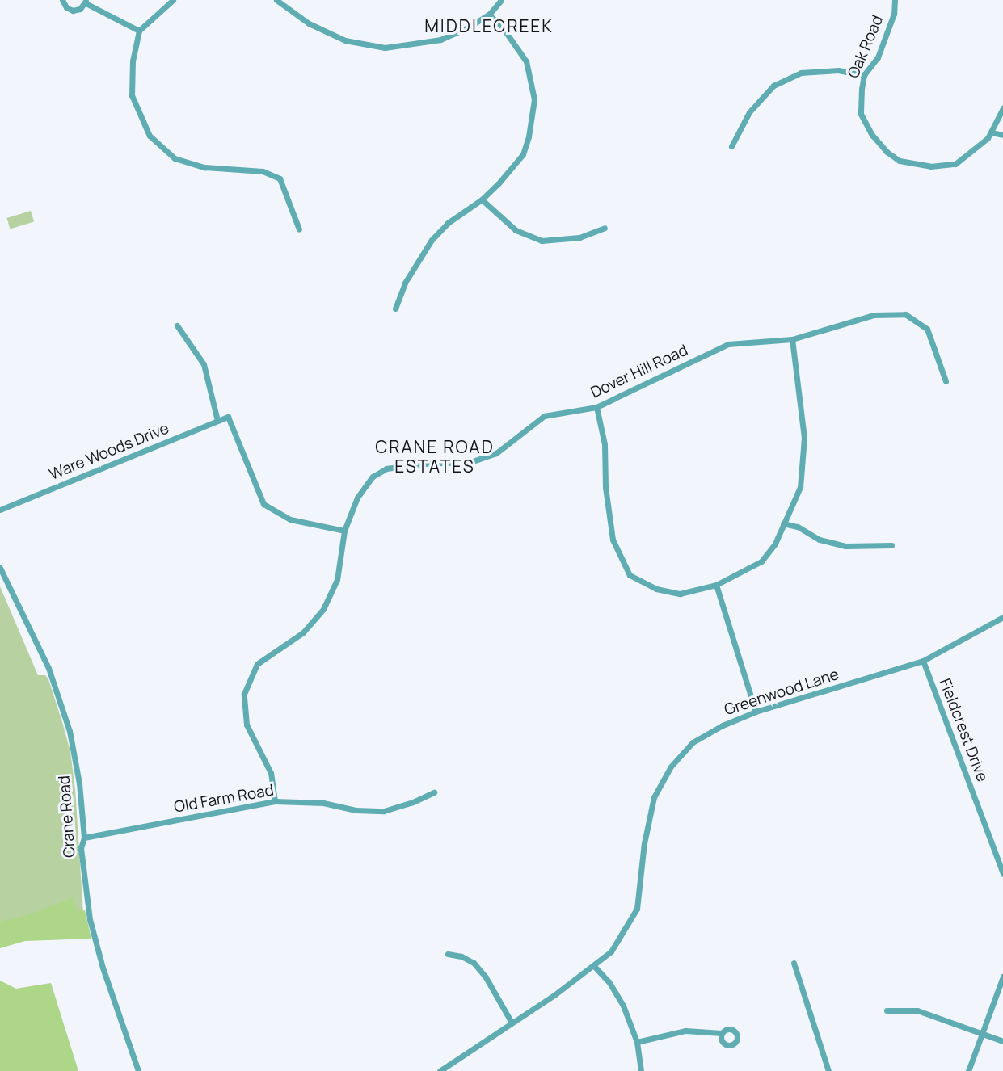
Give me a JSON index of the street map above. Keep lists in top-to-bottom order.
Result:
{
  "streets": {
    "street": [
      "Oak Road",
      "Dover Hill Road",
      "Ware Woods Drive",
      "Greenwood Lane",
      "Fieldcrest Drive",
      "Old Farm Road",
      "Crane Road"
    ]
  },
  "crossings": [
    ["Dover Hill Road", "Ware Woods Drive"],
    ["Dover Hill Road", "Old Farm Road"],
    ["Greenwood Lane", "Fieldcrest Drive"],
    ["Old Farm Road", "Crane Road"]
  ],
  "districts": ["MIDDLECREEK", "CRANE ROAD ESTATES"]
}
